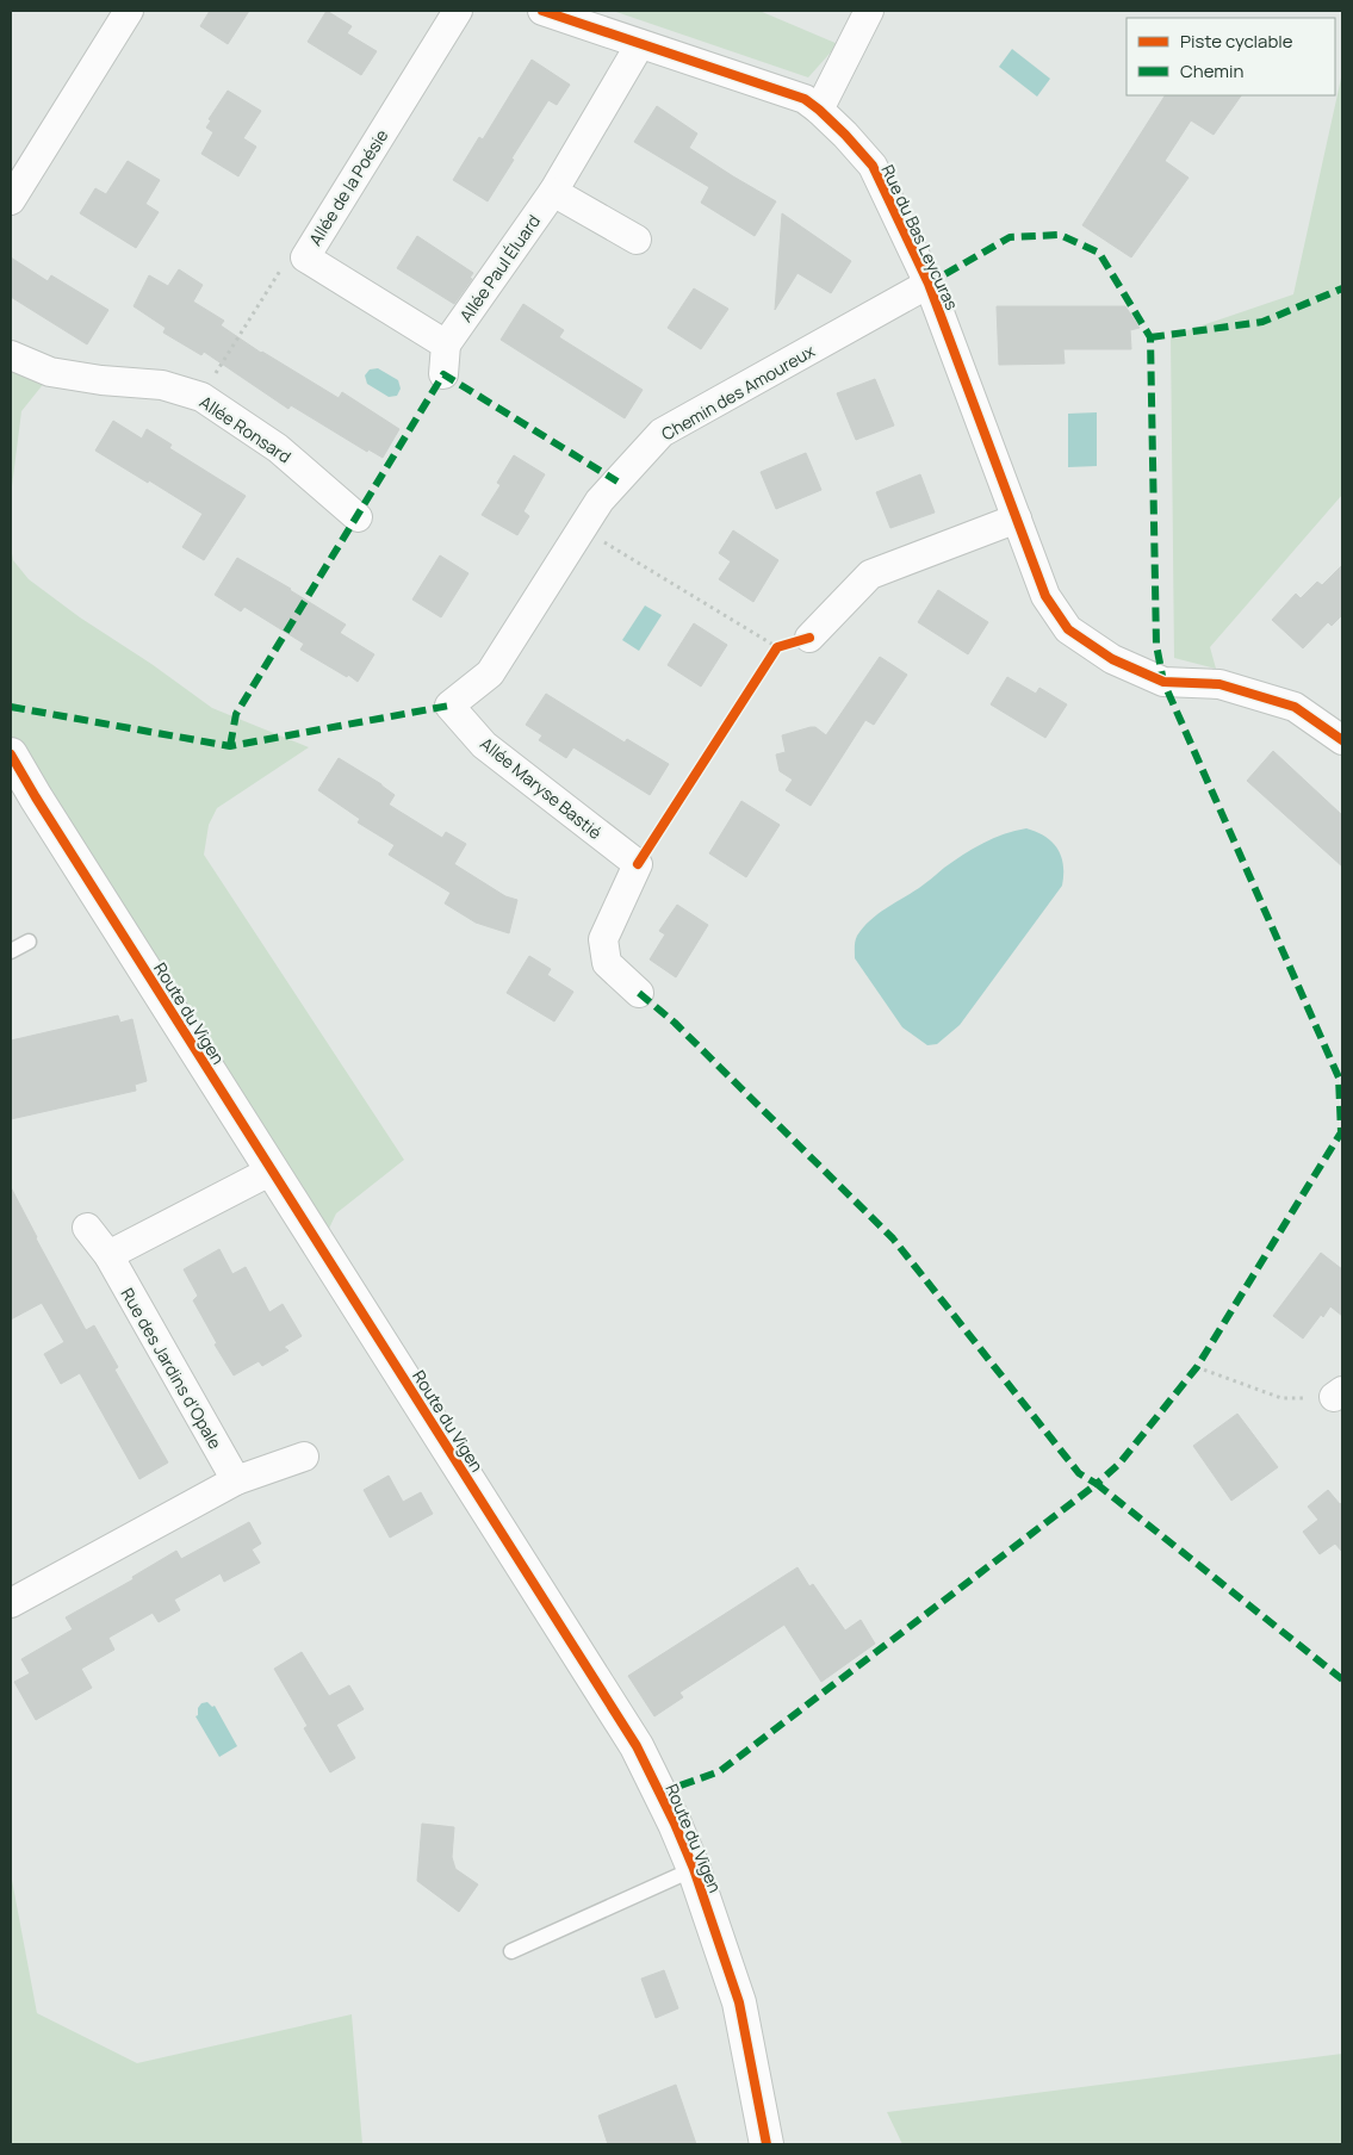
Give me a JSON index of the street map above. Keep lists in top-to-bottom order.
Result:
{
  "streets": {
    "street": [
      "Allée de la Poésie",
      "Rue du Bas Leycuras",
      "Allée Paul Éluard",
      "Chemin des Amoureux",
      "Allée Ronsard",
      "Allée Maryse Bastié",
      "Route du Vigen",
      "Rue des Jardins d'Opale"
    ]
  },
  "crossings": [
    ["Allée de la Poésie", "Allée Paul Éluard"],
    ["Rue du Bas Leycuras", "Allée Paul Éluard"],
    ["Rue du Bas Leycuras", "Chemin des Amoureux"],
    ["Chemin des Amoureux", "Allée Maryse Bastié"]
  ],
  "legend": ["Piste cyclable", "Chemin"]
}
